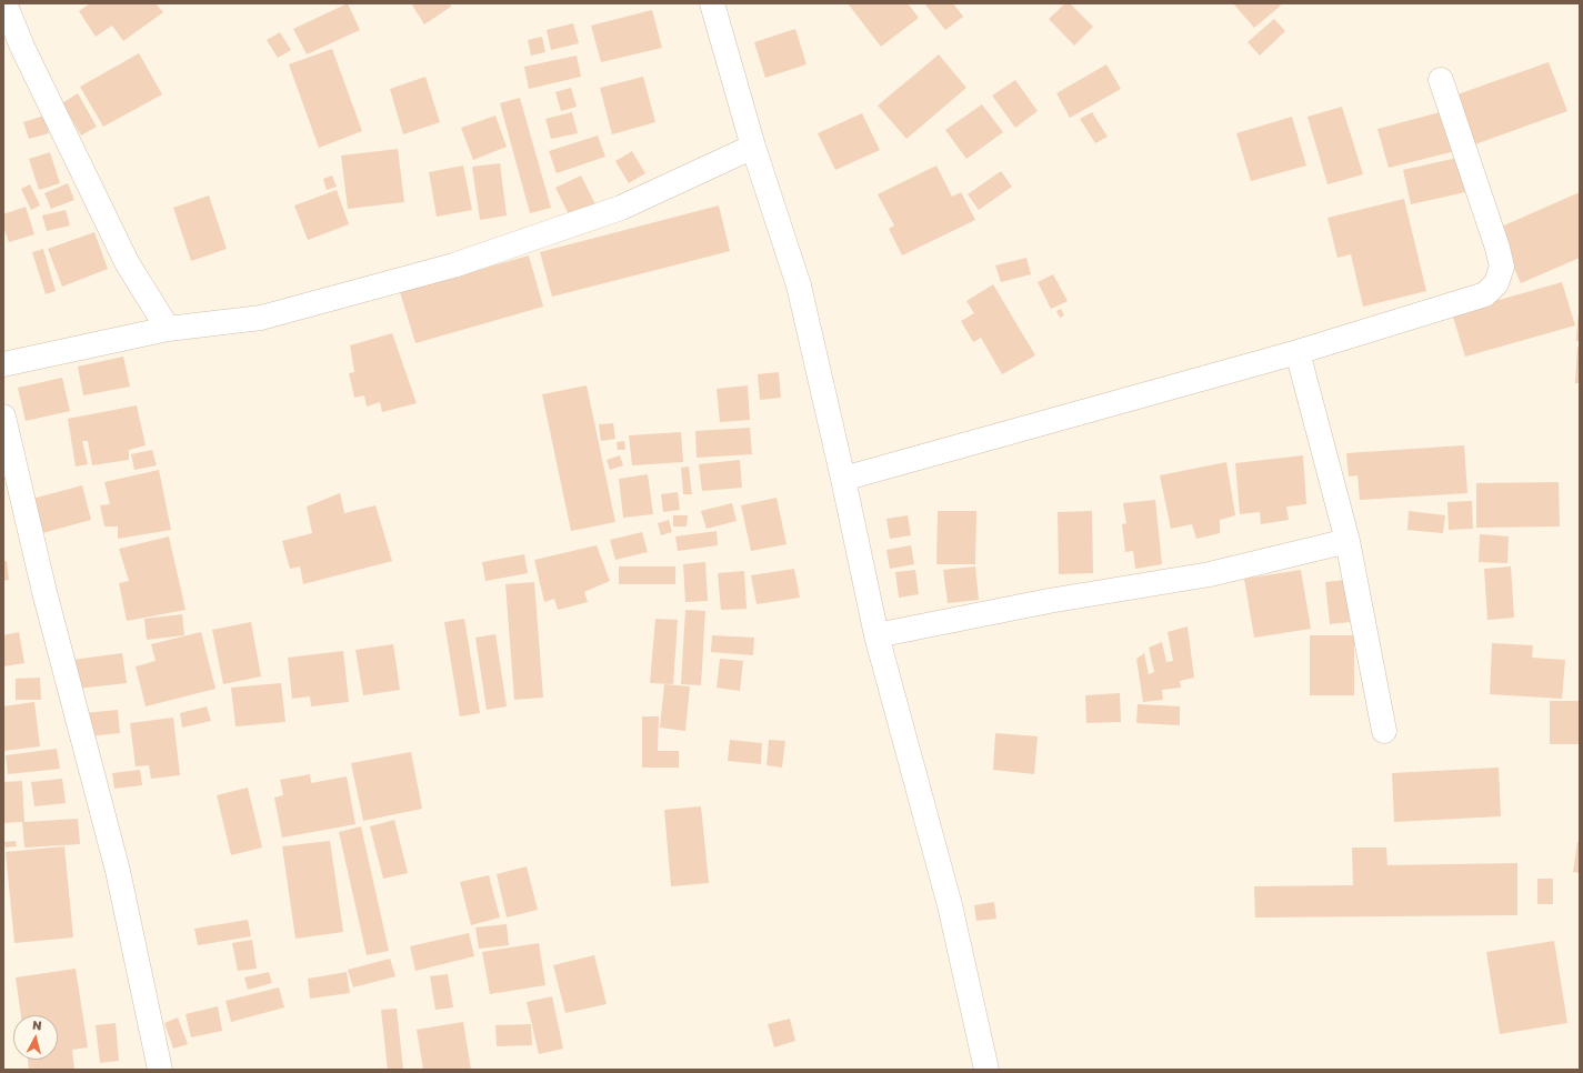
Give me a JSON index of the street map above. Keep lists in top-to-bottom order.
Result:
{
  "north": "top"
}
